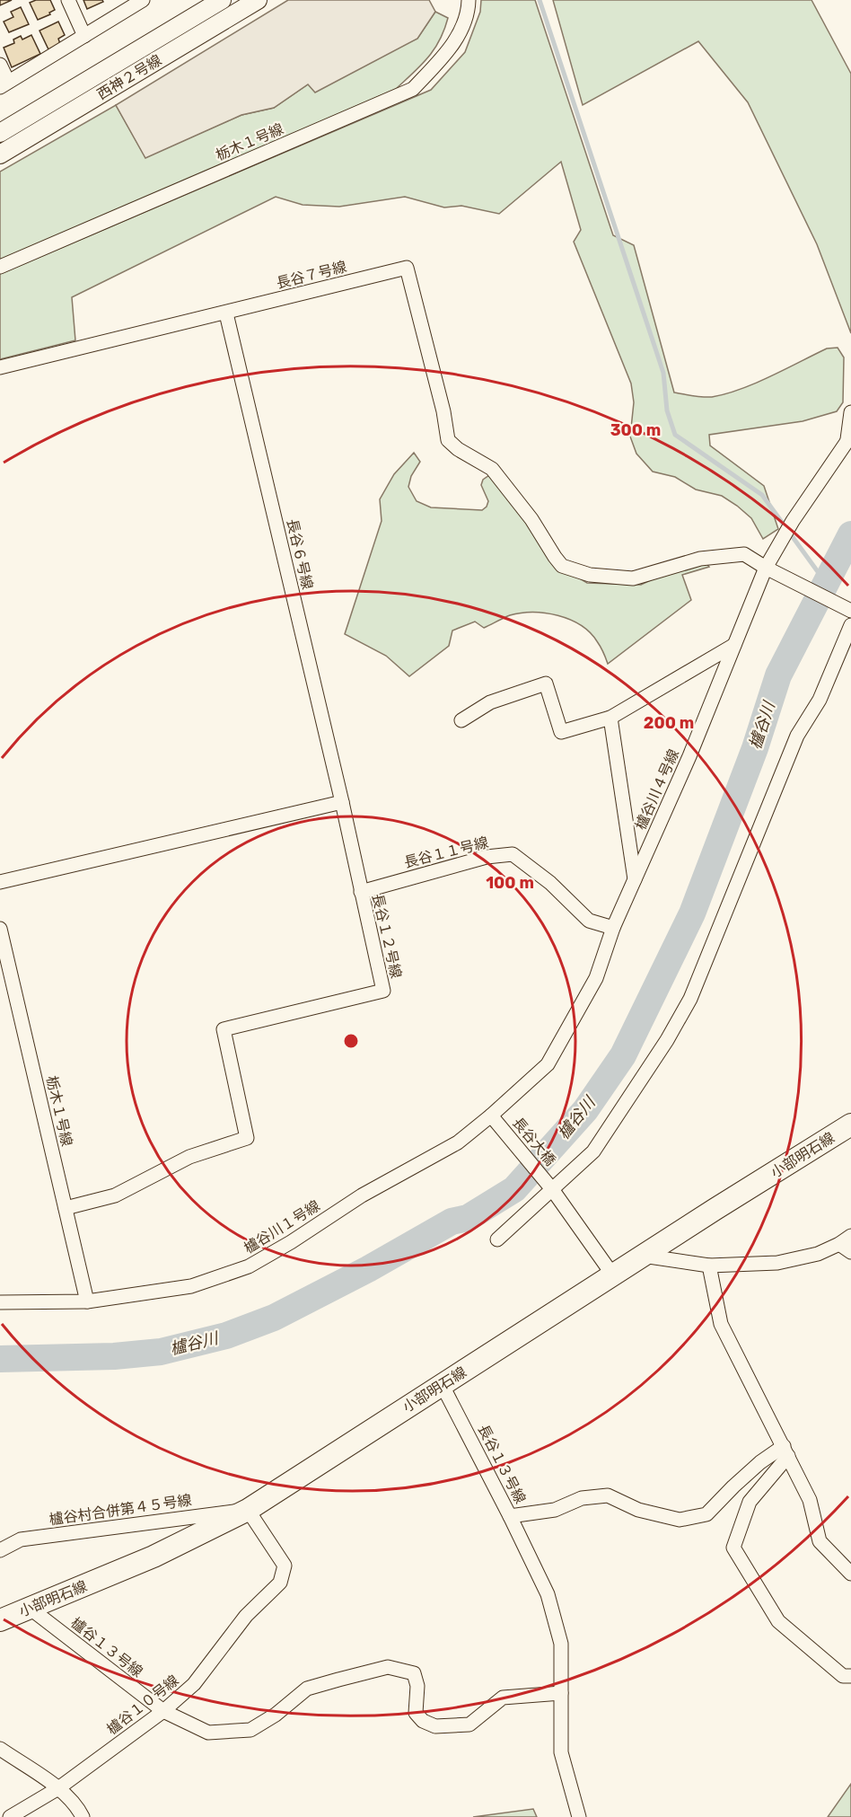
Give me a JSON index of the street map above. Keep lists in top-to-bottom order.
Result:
{
  "streets": {
    "main road": ["小部明石線"],
    "street": [
      "西神２号線",
      "栃木１号線",
      "長谷７号線",
      "長谷６号線",
      "櫨谷川４号線",
      "長谷１１号線",
      "長谷１２号線",
      "長谷大橋",
      "櫨谷川１号線",
      "長谷１３号線",
      "櫨谷村合併第４５号線",
      "櫨谷１３号線",
      "櫨谷１０号線"
    ]
  },
  "crossings": [
    ["栃木１号線", "長谷１２号線"],
    ["栃木１号線", "櫨谷川１号線"],
    ["長谷７号線", "長谷６号線"],
    ["長谷７号線", "櫨谷川４号線"],
    ["長谷６号線", "長谷１２号線"],
    ["櫨谷川４号線", "長谷１１号線"],
    ["櫨谷川４号線", "長谷大橋"],
    ["櫨谷川４号線", "櫨谷川１号線"],
    ["長谷１１号線", "長谷１２号線"],
    ["長谷大橋", "小部明石線"],
    ["長谷大橋", "櫨谷川１号線"],
    ["小部明石線", "長谷１３号線"],
    ["小部明石線", "櫨谷村合併第４５号線"],
    ["小部明石線", "櫨谷１３号線"],
    ["小部明石線", "櫨谷１０号線"],
    ["櫨谷村合併第４５号線", "櫨谷１０号線"],
    ["櫨谷１３号線", "櫨谷１０号線"]
  ],
  "water": ["櫨谷川"],
  "rings": ["300 m", "200 m", "100 m"]
}
